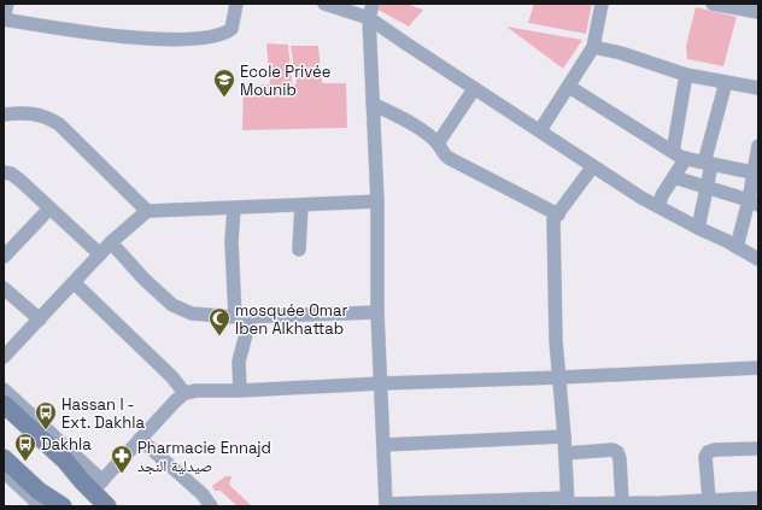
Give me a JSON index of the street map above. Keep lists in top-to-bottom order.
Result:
{
  "places": {
    "school or university": ["Ecole Privée Mounib"],
    "mosque": ["mosquée Omar Iben Alkhattab"],
    "bus stop": ["Hassan I - Ext. Dakhla", "Dakhla"],
    "pharmacy": ["Pharmacie Ennajd صيدلية النجد"]
  }
}
